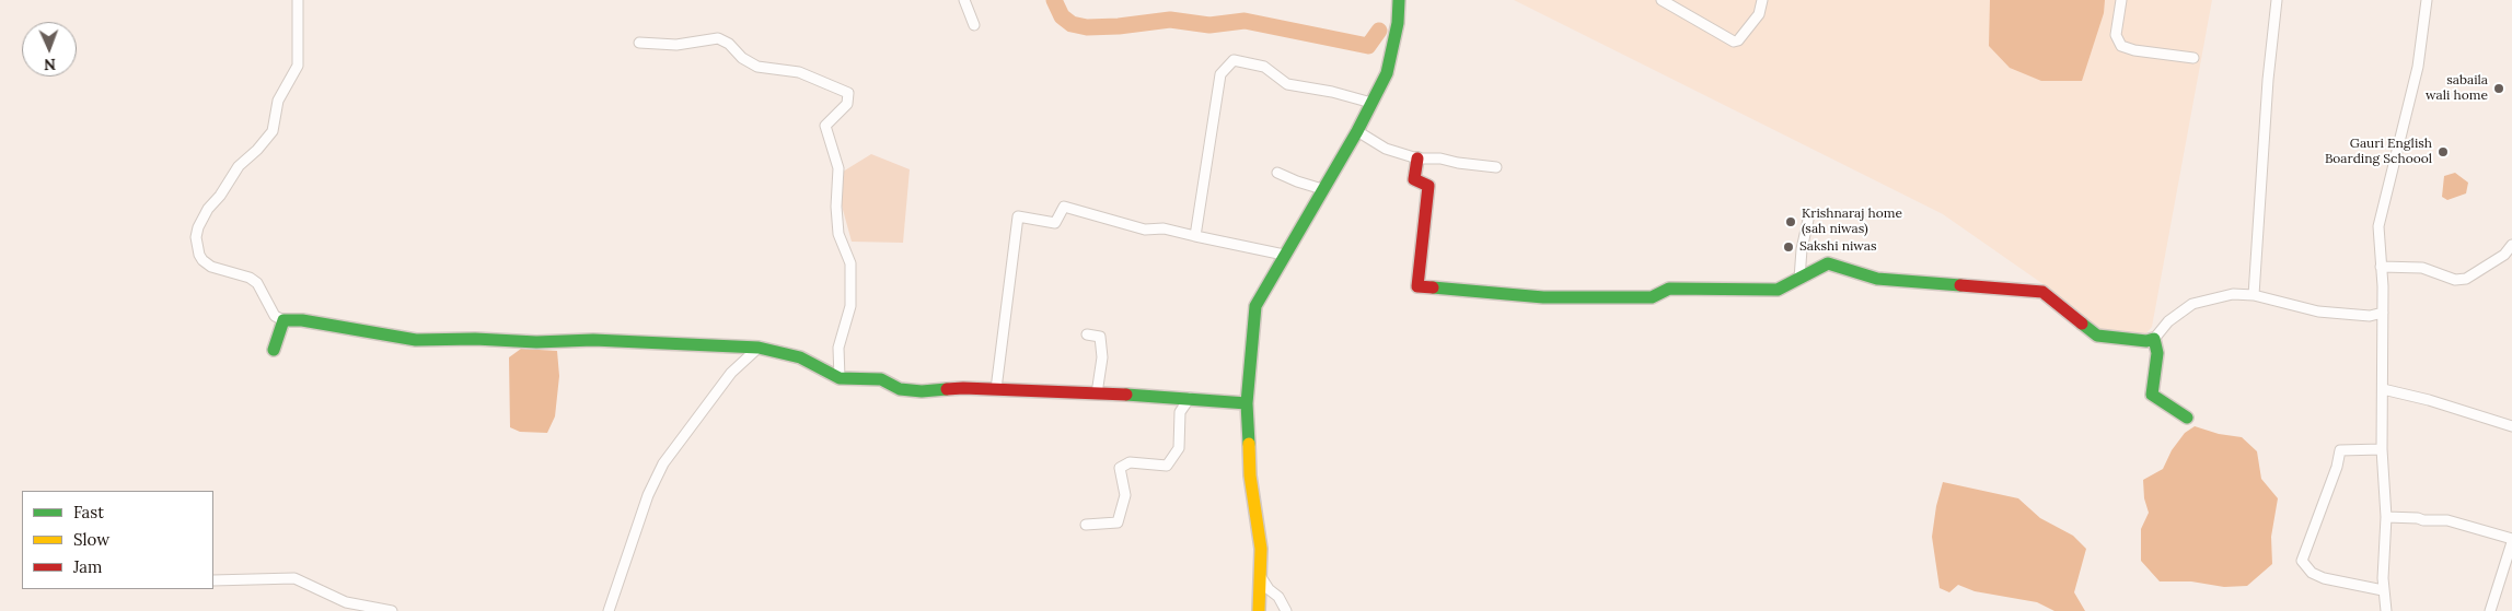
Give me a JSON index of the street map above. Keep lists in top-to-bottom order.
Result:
{
  "places": [
    "sabaila wali home",
    "Gauri English Boarding Schoool",
    "Krishnaraj home (sah niwas)",
    "Sakshi niwas"
  ],
  "legend": ["Fast", "Slow", "Jam"],
  "north": "bottom"
}
